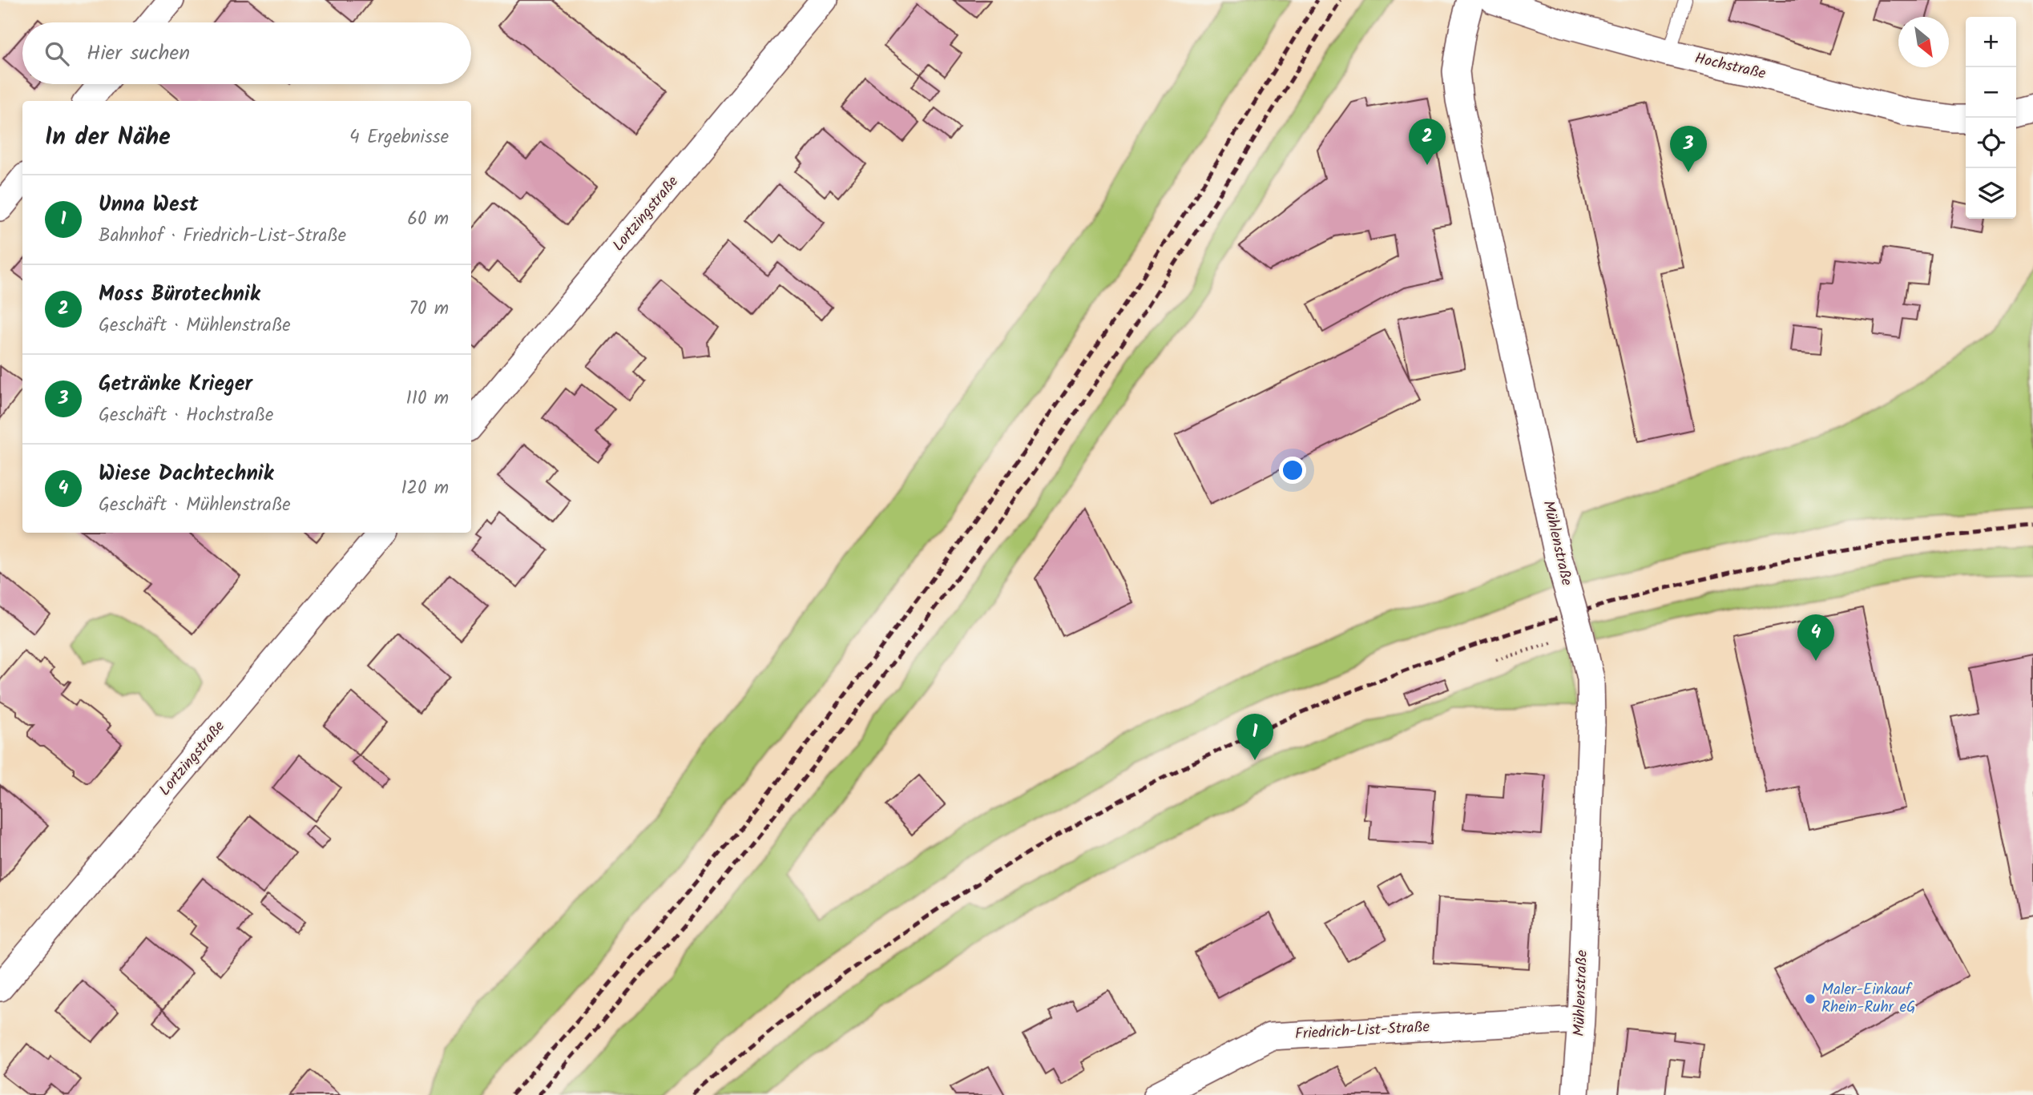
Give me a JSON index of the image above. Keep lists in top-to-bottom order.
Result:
{
  "streets": {
    "street": [
      "Hochstraße",
      "Lortzingstraße",
      "Mühlenstraße",
      "Friedrich-List-Straße"
    ]
  },
  "crossings": [
    ["Mühlenstraße", "Friedrich-List-Straße"]
  ],
  "places": ["Maler-Einkauf Rhein-Ruhr eG"],
  "north": "bottom right",
  "page": {
    "map_buttons": ["+", "−"],
    "search": "Hier suchen",
    "heading": ["In der Nähe", "4 Ergebnisse"],
    "pins": [
      "2",
      "3",
      "4",
      "1"
    ],
    "list": [
      {
        "mark": "1",
        "name": "Unna West",
        "note": "Bahnhof · Friedrich-List-Straße",
        "value": "60 m"
      },
      {
        "mark": "2",
        "name": "Moss Bürotechnik",
        "note": "Geschäft · Mühlenstraße",
        "value": "70 m"
      },
      {
        "mark": "3",
        "name": "Getränke Krieger",
        "note": "Geschäft · Hochstraße",
        "value": "110 m"
      },
      {
        "mark": "4",
        "name": "Wiese Dachtechnik",
        "note": "Geschäft · Mühlenstraße",
        "value": "120 m"
      }
    ]
  }
}
